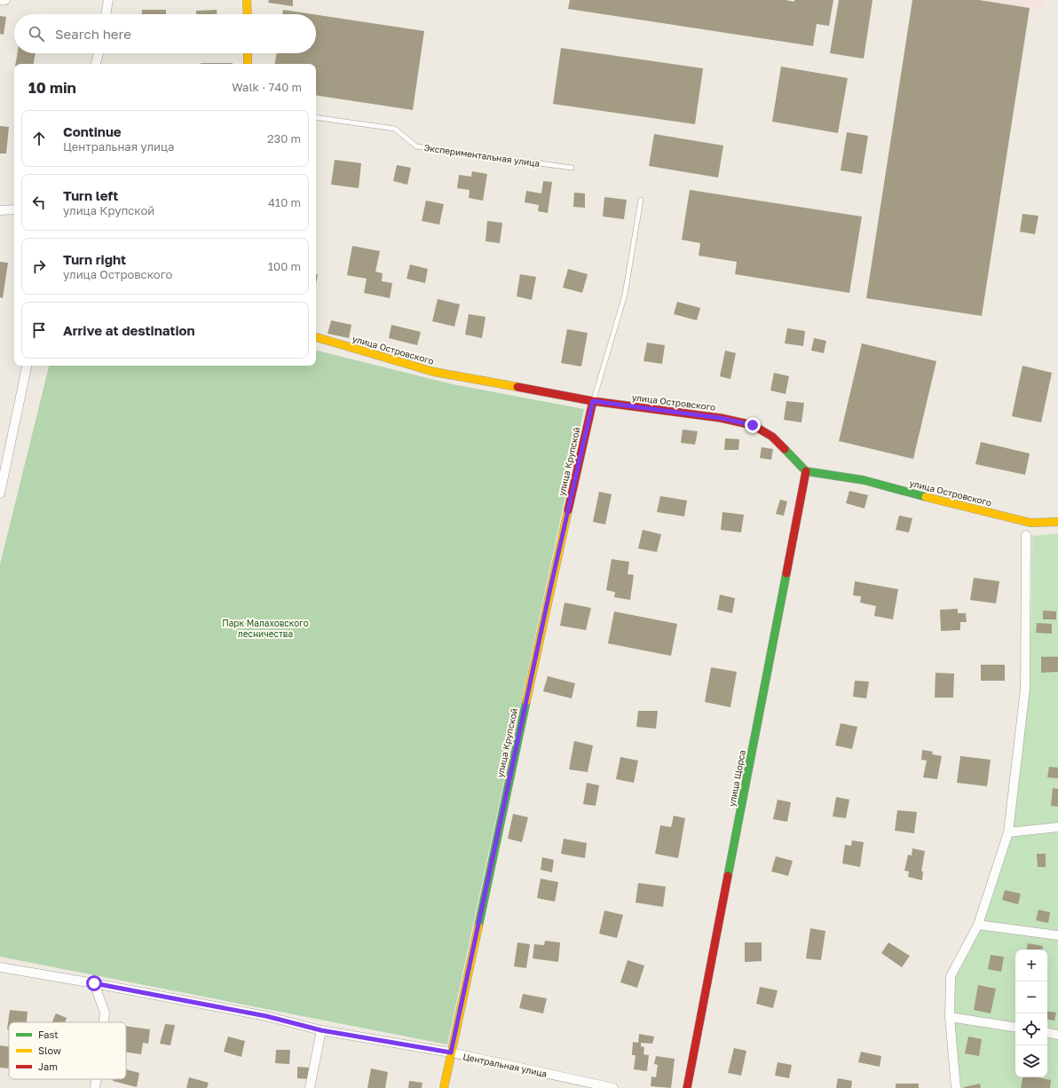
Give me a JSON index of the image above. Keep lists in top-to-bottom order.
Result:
{
  "streets": {
    "street": [
      "улица Островского",
      "улица Крупской",
      "улица Щорса",
      "Центральная улица"
    ],
    "lane": ["Экспериментальная улица"]
  },
  "crossings": [
    ["улица Островского", "улица Крупской"],
    ["улица Островского", "улица Щорса"],
    ["улица Крупской", "Центральная улица"]
  ],
  "parks": ["Парк Малаховского лесничества"],
  "legend": ["Fast", "Slow", "Jam"],
  "page": {
    "search": "Search here",
    "heading": ["10 min", "Walk · 740 m"],
    "list": [
      ["Continue", "Центральная улица", "230 m"],
      ["Turn left", "улица Крупской", "410 m"],
      ["Turn right", "улица Островского", "100 m"],
      "Arrive at destination"
    ],
    "map_buttons": ["+", "−"]
  }
}
